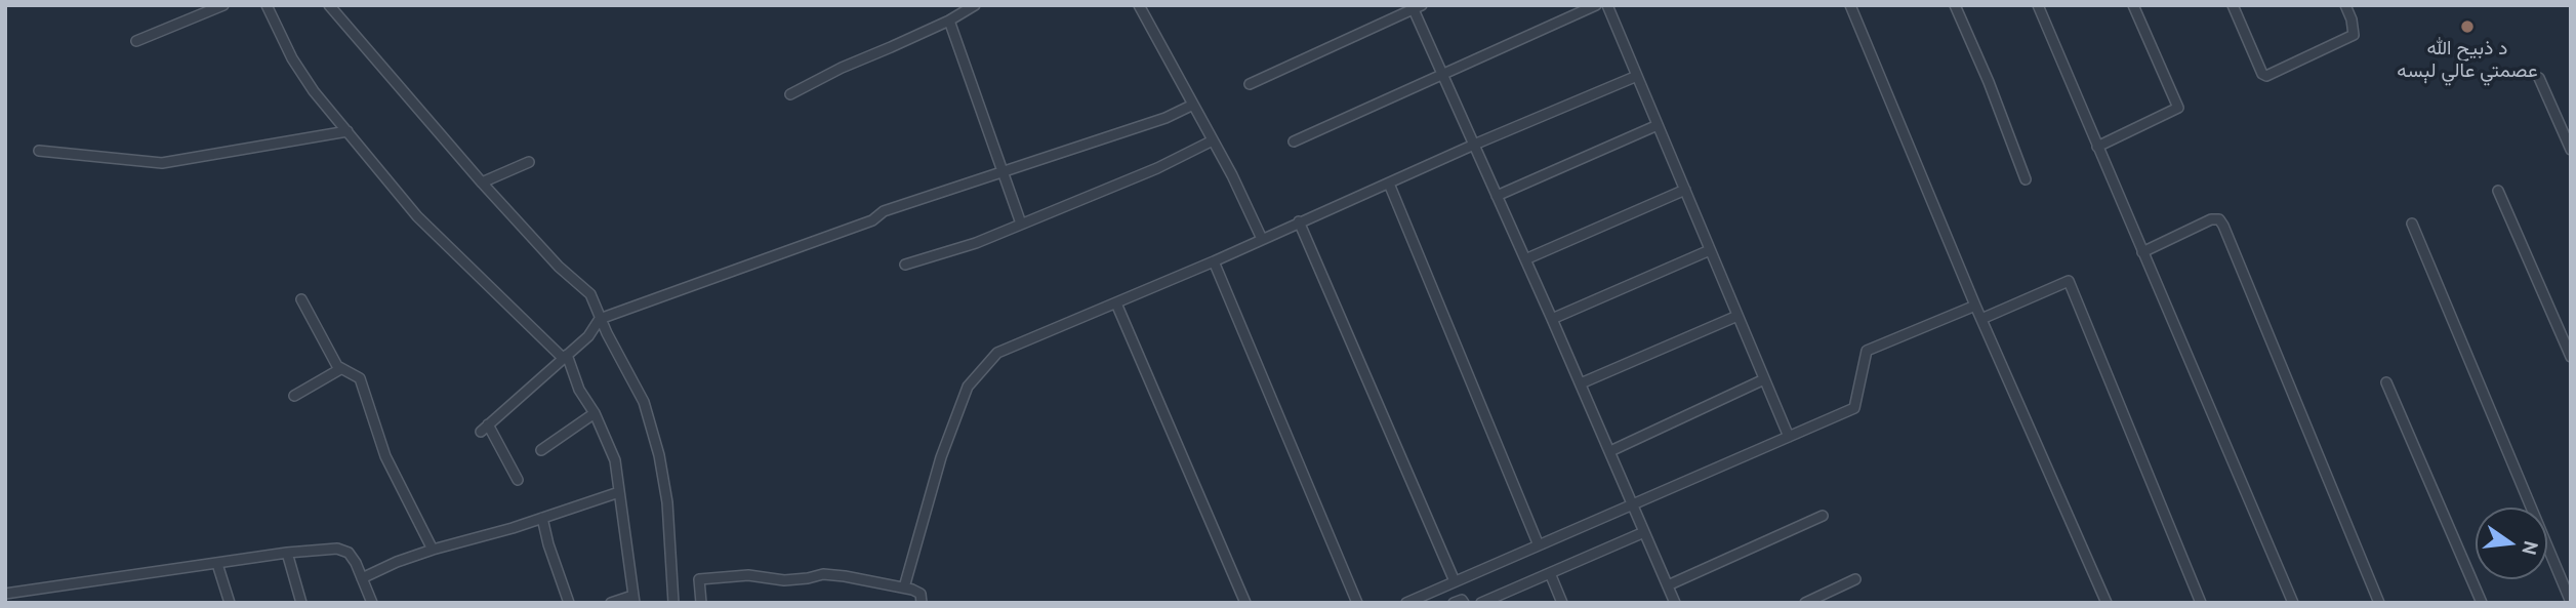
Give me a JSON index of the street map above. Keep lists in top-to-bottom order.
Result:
{
  "places": ["د ذبیح الله عصمتي عالي لېسه"],
  "north": "right"
}
